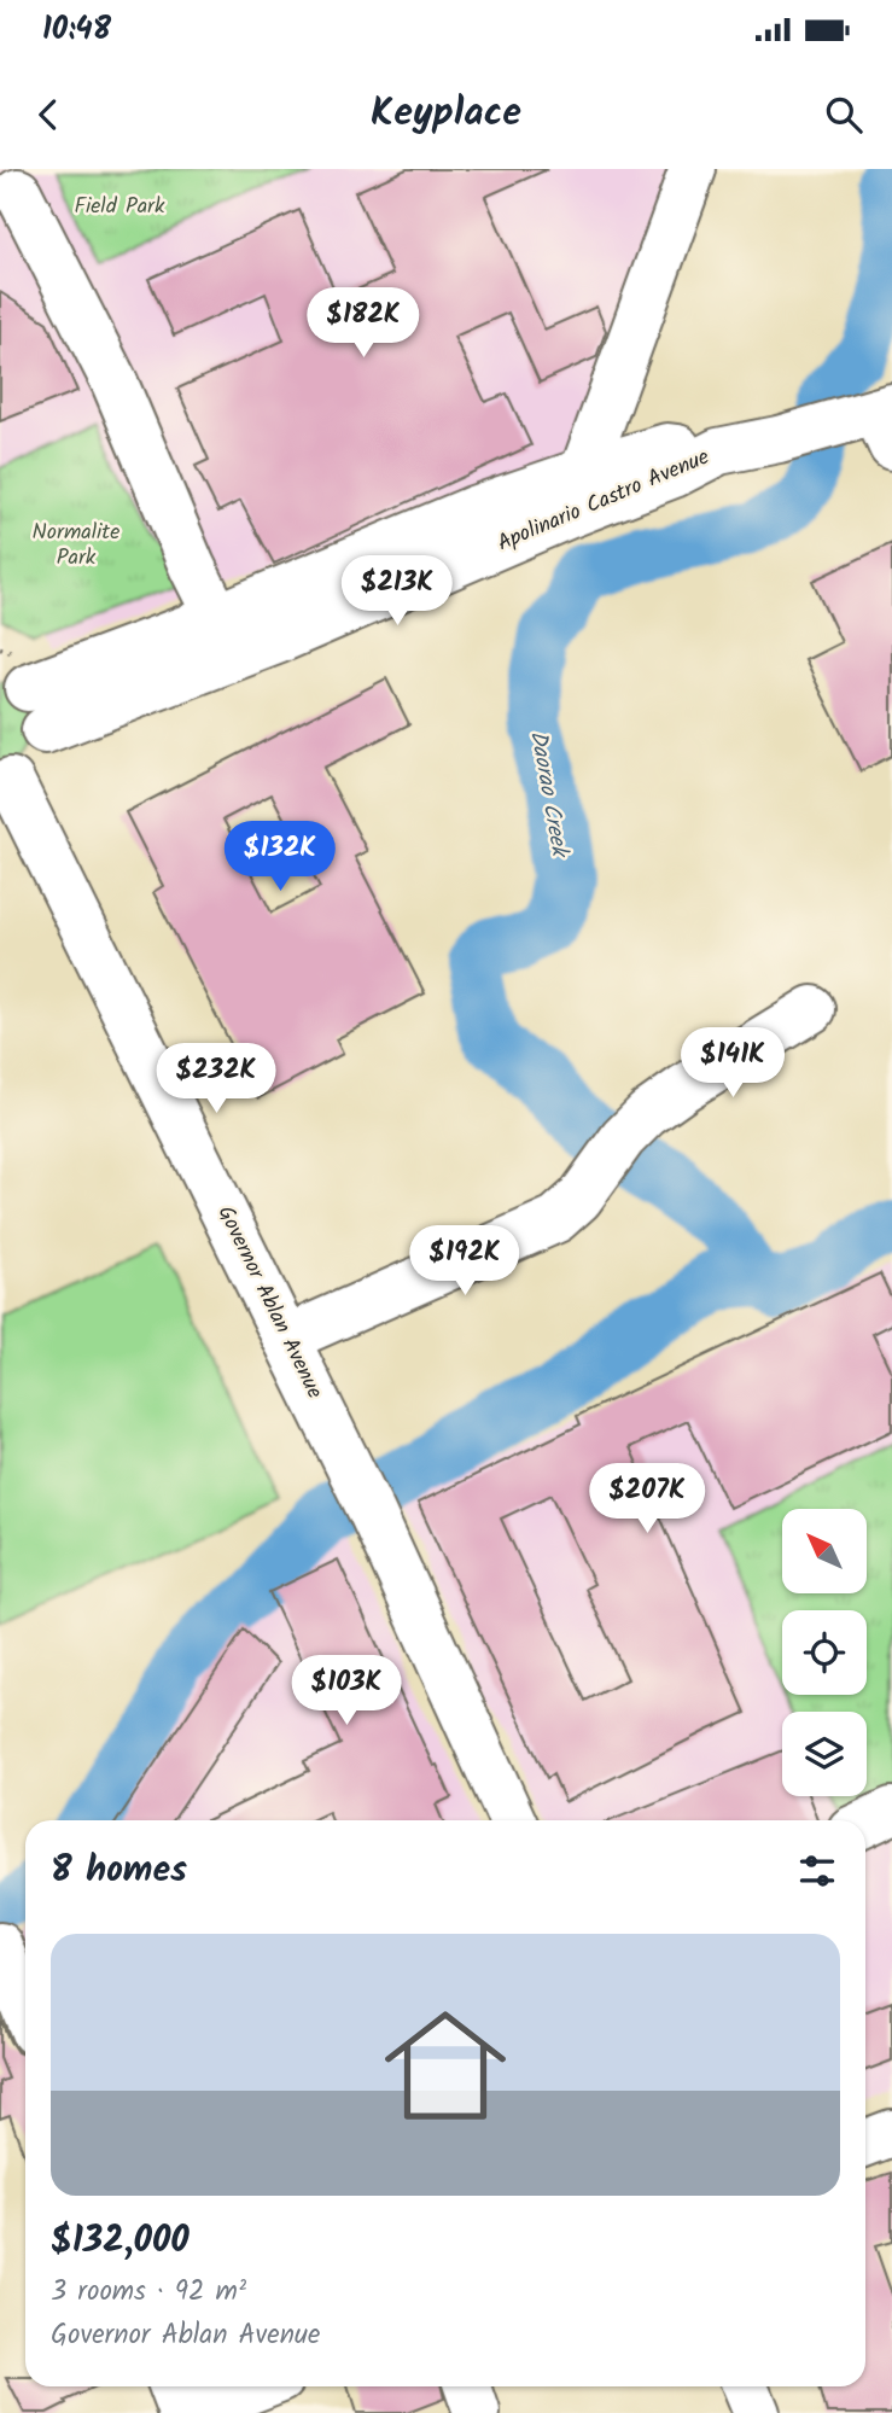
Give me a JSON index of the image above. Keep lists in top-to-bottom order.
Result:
{
  "streets": {
    "main road": ["Apolinario Castro Avenue", "Governor Ablan Avenue"]
  },
  "water": ["Daorao Creek"],
  "parks": ["Field Park", "Normalite Park"],
  "north": "top left",
  "page": {
    "status": "10:48",
    "header": "Keyplace",
    "price": [
      "$182K",
      "$213K",
      "$132K",
      "$141K",
      "$232K",
      "$192K",
      "$207K",
      "$103K"
    ],
    "heading": "8 homes",
    "list": [
      {
        "name": "$132,000",
        "note": "3 rooms · 92 m² · Governor Ablan Avenue"
      }
    ]
  }
}
